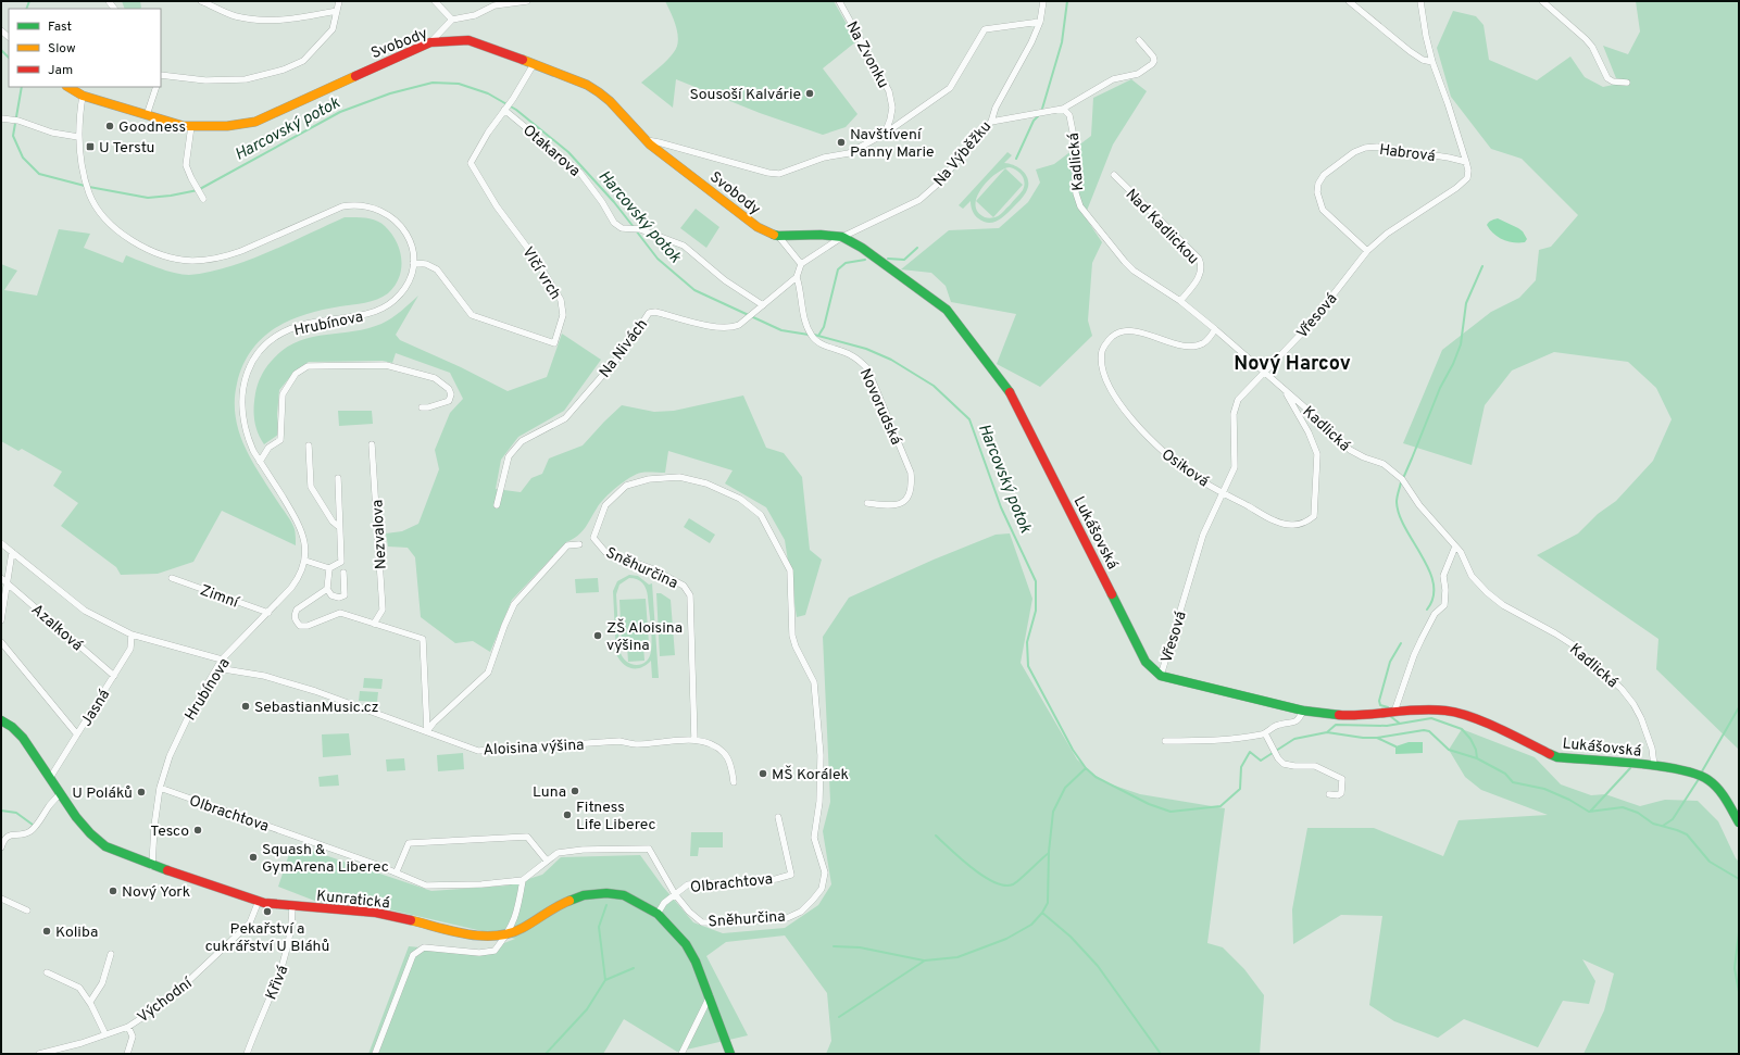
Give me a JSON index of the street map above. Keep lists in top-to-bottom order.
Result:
{
  "streets": {
    "street": [
      "Svobody",
      "Na Zvonku",
      "Otakarova",
      "Habrová",
      "Na Výběžku",
      "Kadlická",
      "Nad Kadlickou",
      "Vlčí vrch",
      "Vřesová",
      "Hrubínova",
      "Na Nivách",
      "Novorudská",
      "Osiková",
      "Lukášovská",
      "Nezvalova",
      "Sněhurčina",
      "Zimní",
      "Azalková",
      "Jasná",
      "Aloisina výšina",
      "Olbrachtova",
      "Kunratická",
      "Křivá",
      "Východní"
    ]
  },
  "crossings": [
    ["Svobody", "Na Výběžku"],
    ["Svobody", "Vlčí vrch"],
    ["Svobody", "Hrubínova"],
    ["Svobody", "Lukášovská"],
    ["Otakarova", "Vlčí vrch"],
    ["Otakarova", "Na Nivách"],
    ["Habrová", "Vřesová"],
    ["Na Výběžku", "Lukášovská"],
    ["Kadlická", "Nad Kadlickou"],
    ["Kadlická", "Vřesová"],
    ["Kadlická", "Osiková"],
    ["Kadlická", "Lukášovská"],
    ["Vlčí vrch", "Hrubínova"],
    ["Vřesová", "Osiková"],
    ["Vřesová", "Lukášovská"],
    ["Hrubínova", "Zimní"],
    ["Hrubínova", "Aloisina výšina"],
    ["Hrubínova", "Olbrachtova"],
    ["Hrubínova", "Kunratická"],
    ["Na Nivách", "Novorudská"],
    ["Sněhurčina", "Aloisina výšina"],
    ["Sněhurčina", "Olbrachtova"],
    ["Azalková", "Jasná"],
    ["Jasná", "Kunratická"],
    ["Kunratická", "Křivá"],
    ["Kunratická", "Východní"]
  ],
  "districts": ["Nový Harcov"],
  "water": ["Harcovský potok"],
  "places": {
    "other": [
      "Sousoší Kalvárie",
      "Goodness",
      "Navštívení Panny Marie",
      "ZŠ Aloisina výšina",
      "SebastianMusic.cz",
      "MŠ Korálek",
      "Luna",
      "U Poláků",
      "Fitness Life Liberec",
      "Tesco",
      "Squash & GymArena Liberec",
      "Nový York",
      "Pekařství a cukrářství U Bláhů",
      "Koliba"
    ],
    "transit": ["U Terstu"]
  },
  "legend": ["Fast", "Slow", "Jam"]
}
